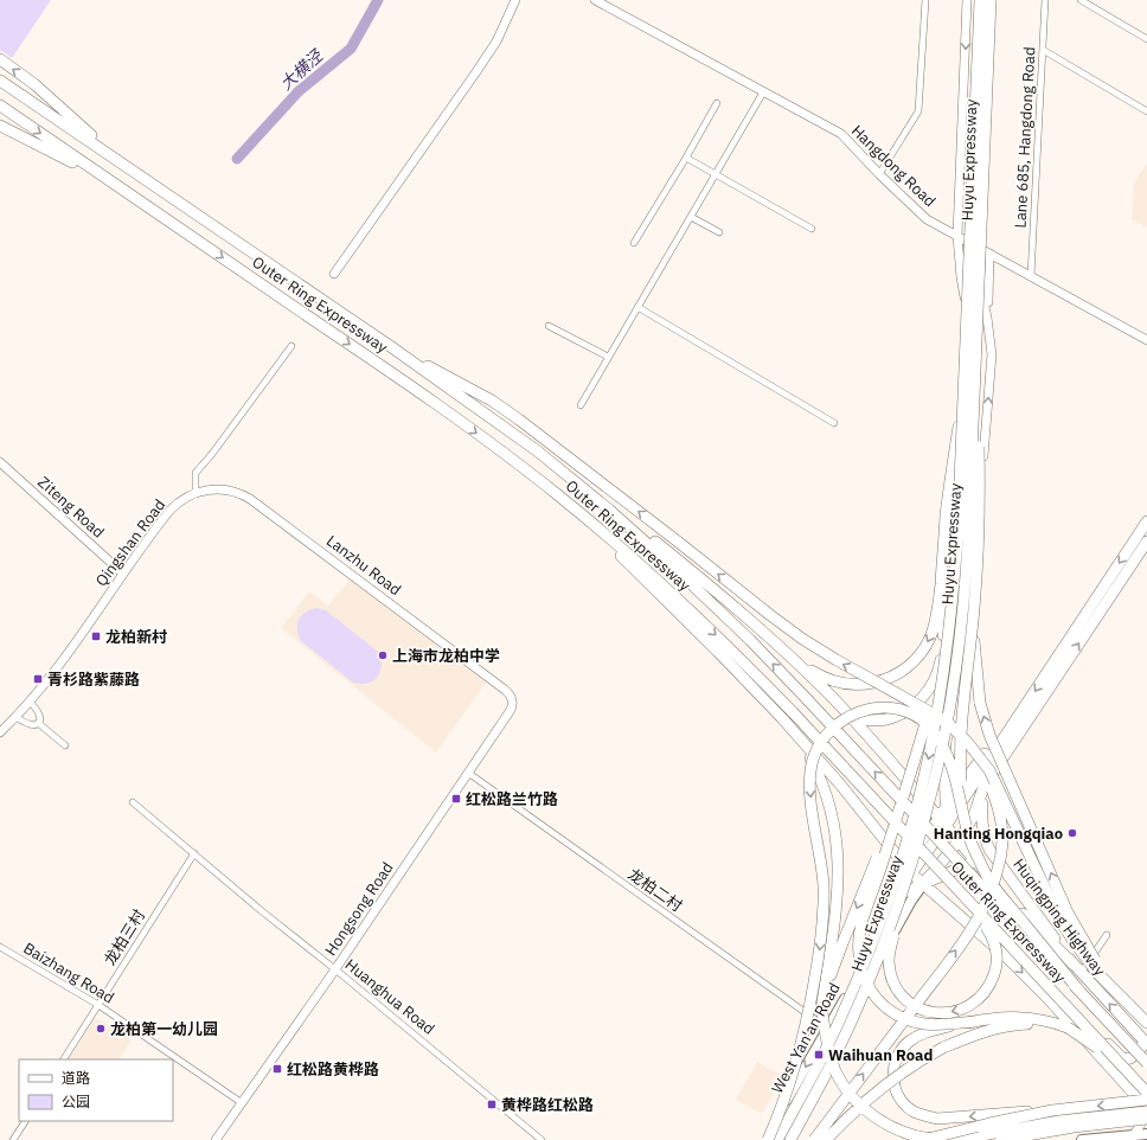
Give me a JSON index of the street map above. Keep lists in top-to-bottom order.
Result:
{
  "streets": {
    "highway": ["Huyu Expressway", "Outer Ring Expressway", "Huqingping Highway"],
    "main road": ["West Yan'an Road"],
    "street": [
      "Lane 685, Hangdong Road",
      "Hangdong Road",
      "Ziteng Road",
      "Qingshan Road",
      "Lanzhu Road",
      "龙柏二村",
      "Hongsong Road",
      "龙柏三村",
      "Baizhang Road",
      "Huanghua Road"
    ]
  },
  "crossings": [
    ["Lane 685, Hangdong Road", "Hangdong Road"],
    ["Huyu Expressway", "West Yan'an Road"],
    ["Ziteng Road", "Qingshan Road"],
    ["Qingshan Road", "Lanzhu Road"],
    ["Lanzhu Road", "Hongsong Road"],
    ["龙柏二村", "Hongsong Road"],
    ["龙柏二村", "West Yan'an Road"],
    ["Hongsong Road", "Baizhang Road"],
    ["Hongsong Road", "Huanghua Road"],
    ["Huqingping Highway", "West Yan'an Road"],
    ["龙柏三村", "Baizhang Road"],
    ["龙柏三村", "Huanghua Road"]
  ],
  "water": ["大横泾"],
  "places": {
    "transit": [
      "龙柏新村",
      "青杉路紫藤路",
      "红松路兰竹路",
      "Waihuan Road",
      "红松路黄桦路",
      "黄桦路红松路"
    ],
    "other": ["上海市龙柏中学", "Hanting Hongqiao", "龙柏第一幼儿园"]
  },
  "legend": ["道路", "公园"]
}
